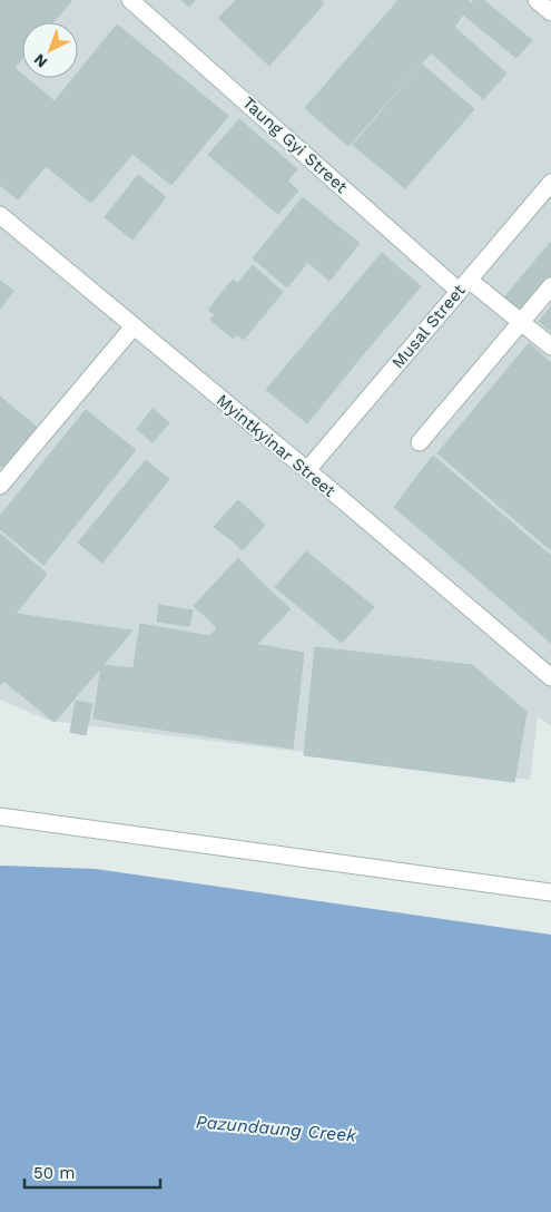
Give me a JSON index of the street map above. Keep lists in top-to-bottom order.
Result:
{
  "streets": {
    "street": ["Taung Gyi Street", "Musal Street", "Myintkyinar Street"]
  },
  "crossings": [
    ["Taung Gyi Street", "Musal Street"],
    ["Musal Street", "Myintkyinar Street"]
  ],
  "water": ["Pazundaung Creek"],
  "scale_bar": "50 m",
  "north": "bottom left"
}
